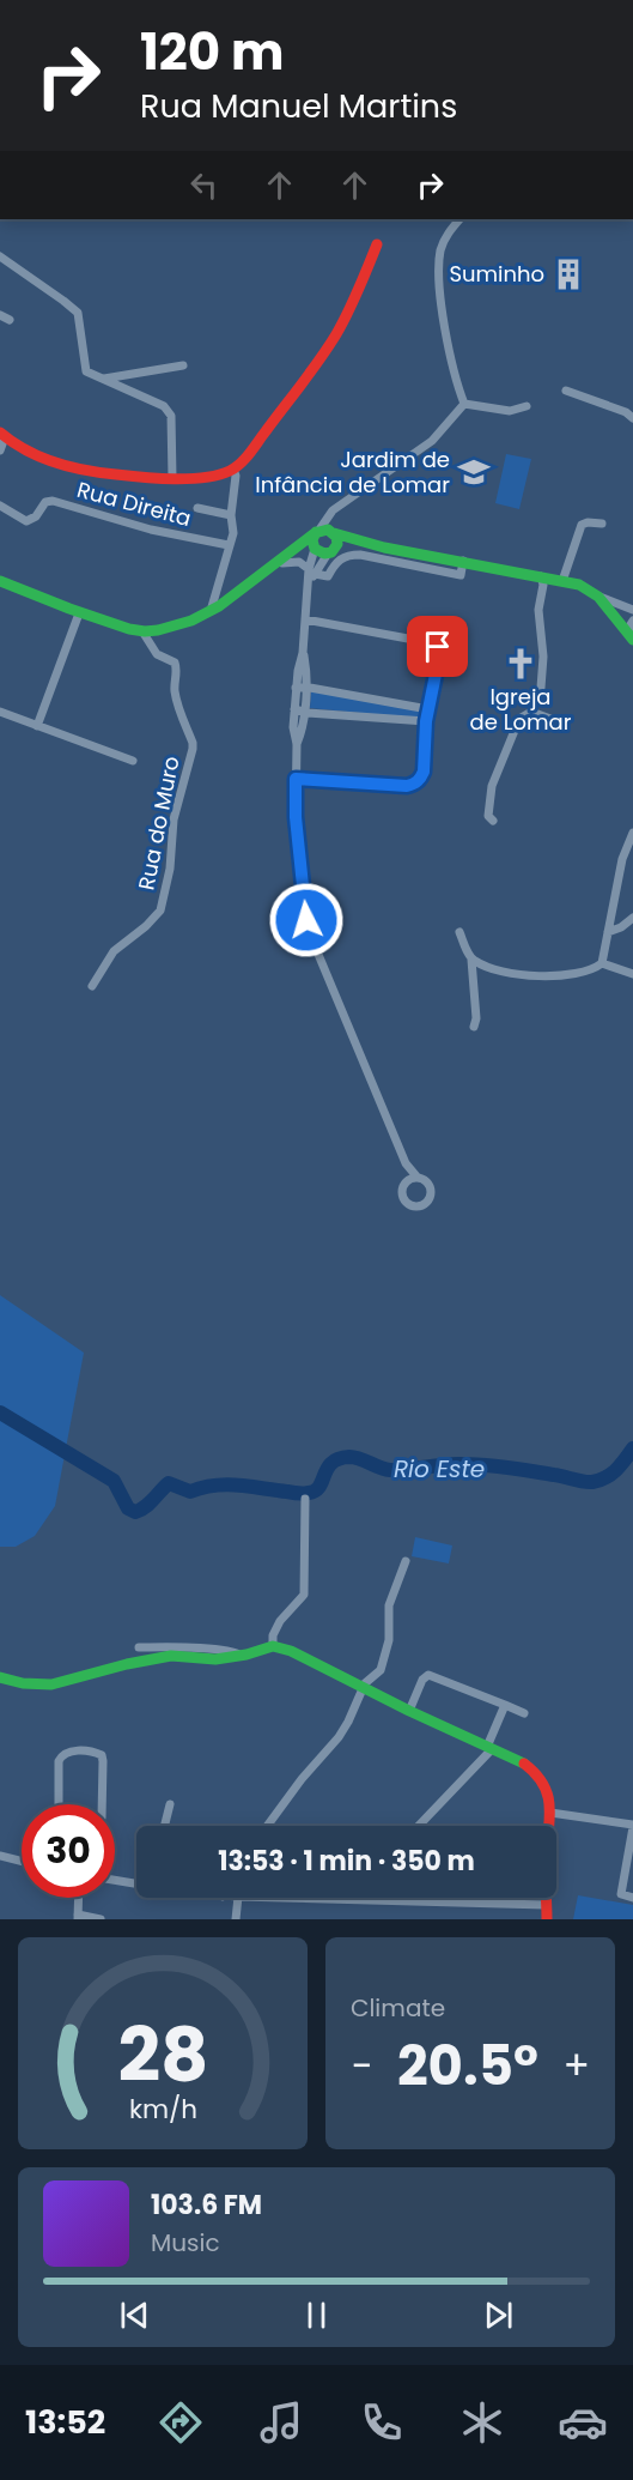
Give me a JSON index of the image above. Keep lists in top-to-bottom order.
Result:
{
  "streets": {
    "street": ["Rua Direita", "Rua do Muro"]
  },
  "water": ["Rio Este"],
  "places": {
    "building": ["Suminho"],
    "school or university": ["Jardim de Infância de Lomar"],
    "church": ["Igreja de Lomar"]
  },
  "page": {
    "turn": ["120 m", "Rua Manuel Martins"],
    "limit": "30",
    "trip": "13:53 · 1 min · 350 m",
    "tile": "Climate",
    "heat": ["−", "20.5°", "+"],
    "song": ["103.6 FM", "Music"],
    "tabs": "13:52",
    "gauge": ["28", "km/h"]
  }
}
